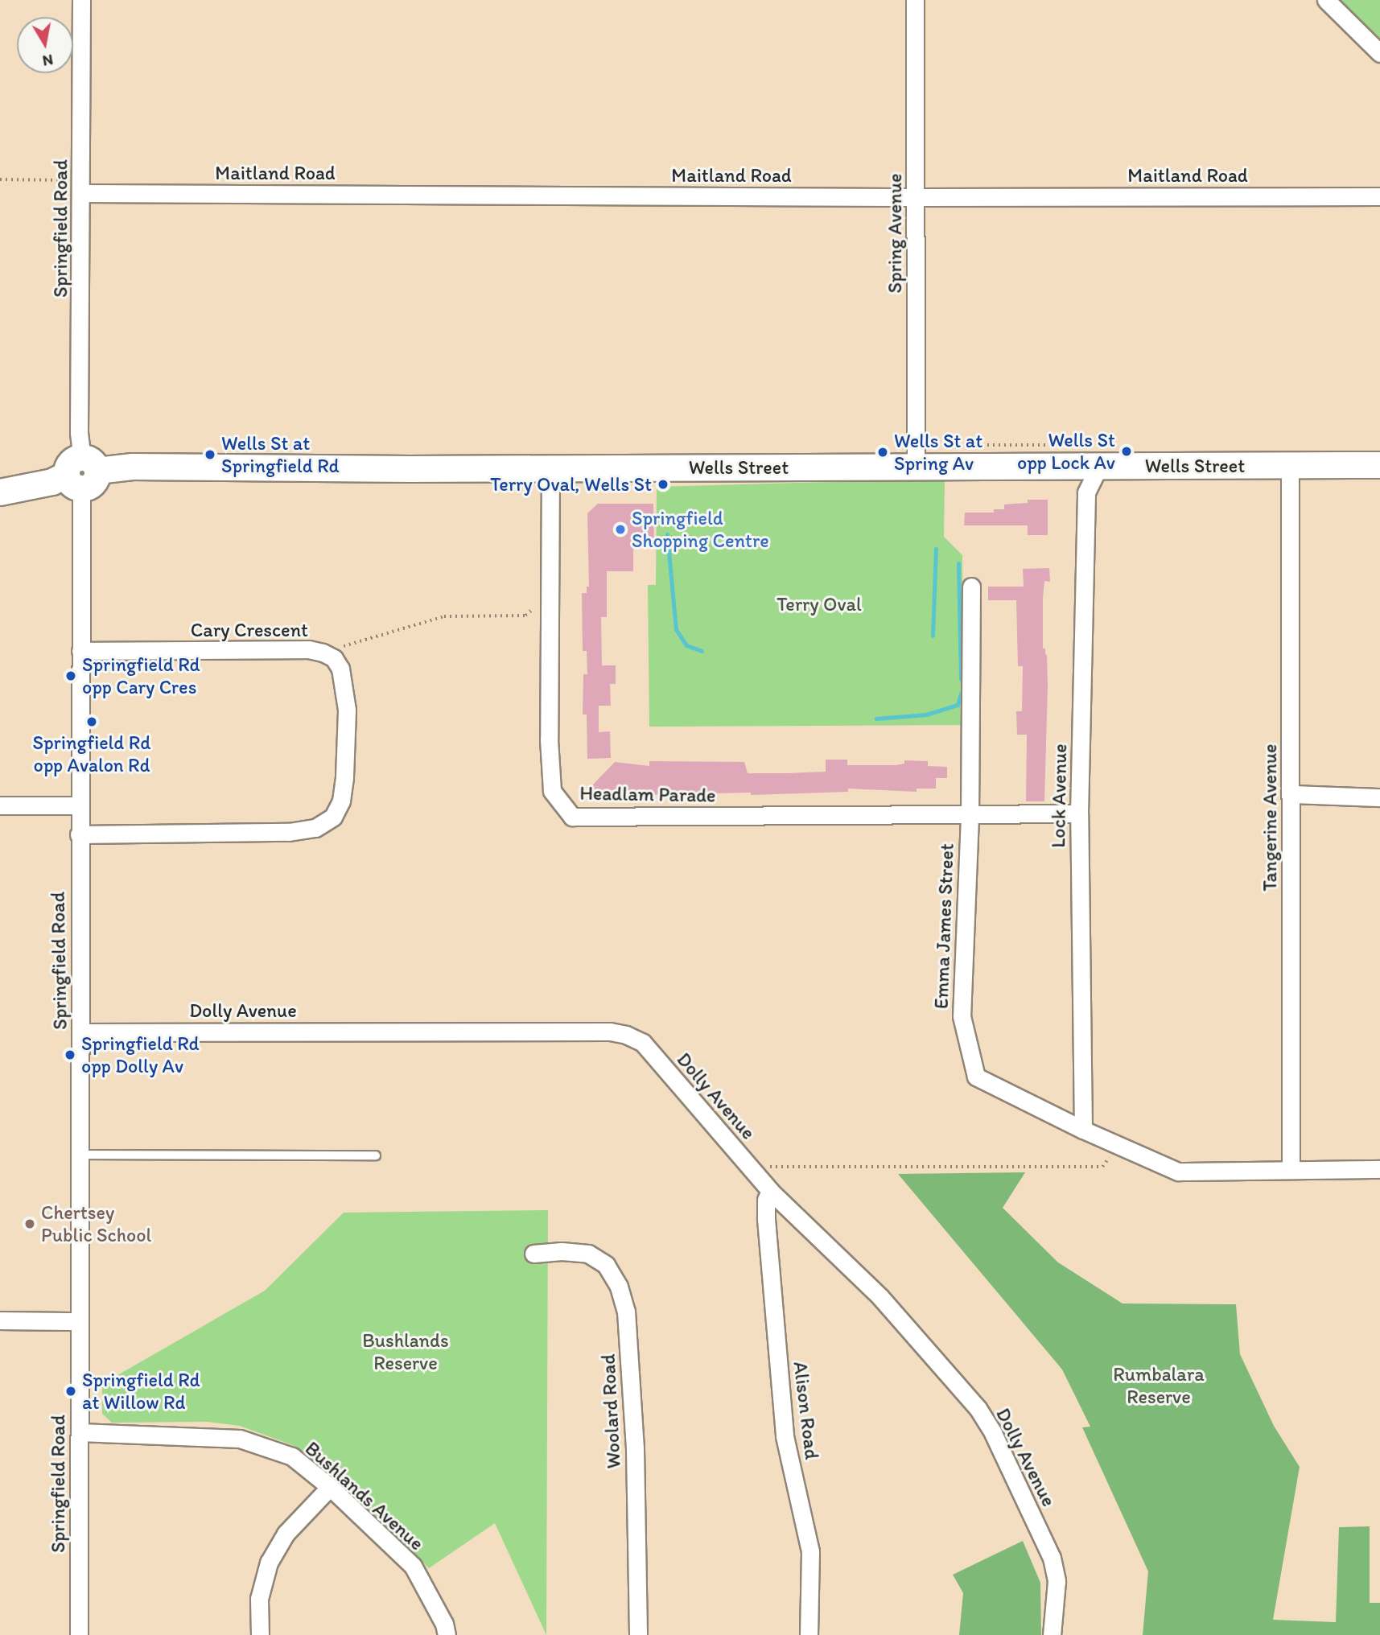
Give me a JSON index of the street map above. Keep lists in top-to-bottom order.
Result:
{
  "streets": {
    "street": [
      "Maitland Road",
      "Springfield Road",
      "Spring Avenue",
      "Wells Street",
      "Cary Crescent",
      "Headlam Parade",
      "Lock Avenue",
      "Tangerine Avenue",
      "Emma James Street",
      "Dolly Avenue",
      "Alison Road",
      "Woolard Road",
      "Bushlands Avenue"
    ]
  },
  "crossings": [
    ["Maitland Road", "Springfield Road"],
    ["Maitland Road", "Spring Avenue"],
    ["Springfield Road", "Wells Street"],
    ["Springfield Road", "Cary Crescent"],
    ["Springfield Road", "Dolly Avenue"],
    ["Springfield Road", "Bushlands Avenue"],
    ["Spring Avenue", "Wells Street"],
    ["Wells Street", "Headlam Parade"],
    ["Wells Street", "Lock Avenue"],
    ["Wells Street", "Tangerine Avenue"],
    ["Headlam Parade", "Lock Avenue"],
    ["Headlam Parade", "Emma James Street"],
    ["Lock Avenue", "Emma James Street"],
    ["Tangerine Avenue", "Emma James Street"],
    ["Dolly Avenue", "Alison Road"]
  ],
  "parks": ["Terry Oval", "Bushlands Reserve", "Rumbalara Reserve"],
  "places": [
    "Wells St opp Lock Av",
    "Wells St at Spring Av",
    "Wells St at Springfield Rd",
    "Terry Oval, Wells St",
    "Springfield Shopping Centre",
    "Springfield Rd opp Cary Cres",
    "Springfield Rd opp Avalon Rd",
    "Springfield Rd opp Dolly Av",
    "Chertsey Public School",
    "Springfield Rd at Willow Rd"
  ],
  "north": "bottom"
}
